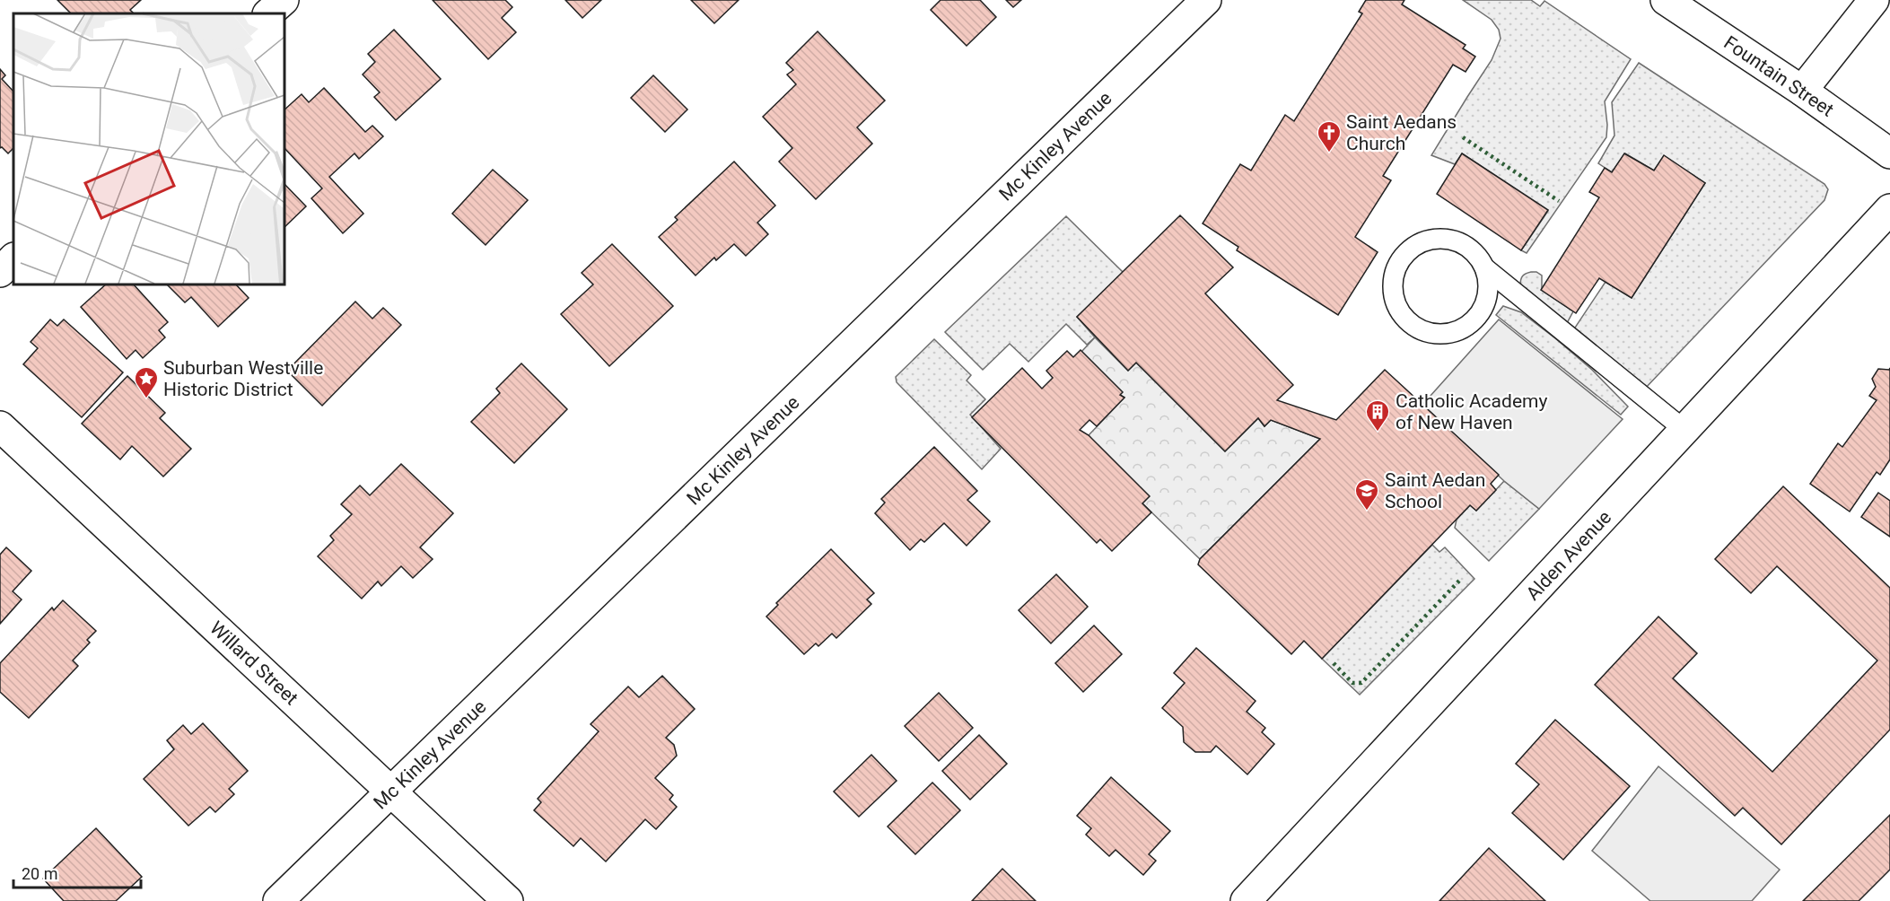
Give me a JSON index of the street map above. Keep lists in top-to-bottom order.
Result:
{
  "streets": {
    "street": [
      "Fountain Street",
      "Mc Kinley Avenue",
      "Alden Avenue",
      "Willard Street"
    ]
  },
  "crossings": [
    ["Mc Kinley Avenue", "Willard Street"]
  ],
  "places": {
    "church": ["Saint Aedans Church"],
    "place": ["Suburban Westville Historic District"],
    "building": ["Catholic Academy of New Haven"],
    "school or university": ["Saint Aedan School"]
  },
  "scale_bar": "20 m"
}
